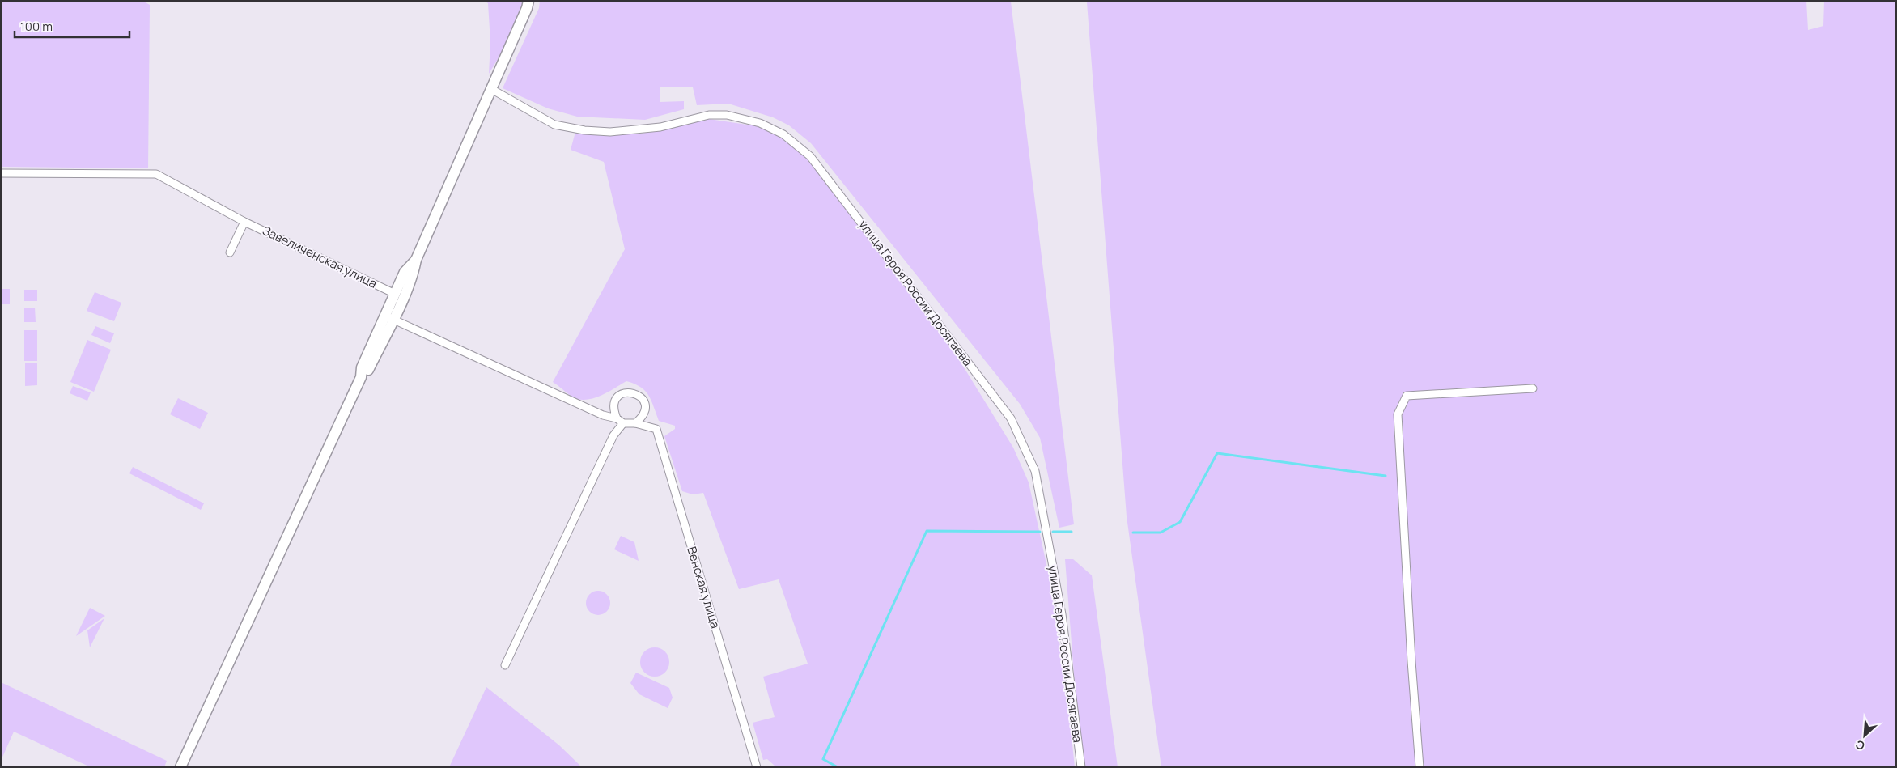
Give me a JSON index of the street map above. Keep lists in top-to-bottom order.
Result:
{
  "streets": {
    "street": ["Завеличенская улица", "улица Героя России Досягаева", "Венская улица"]
  },
  "scale_bar": "100 m",
  "north": "bottom left"
}
